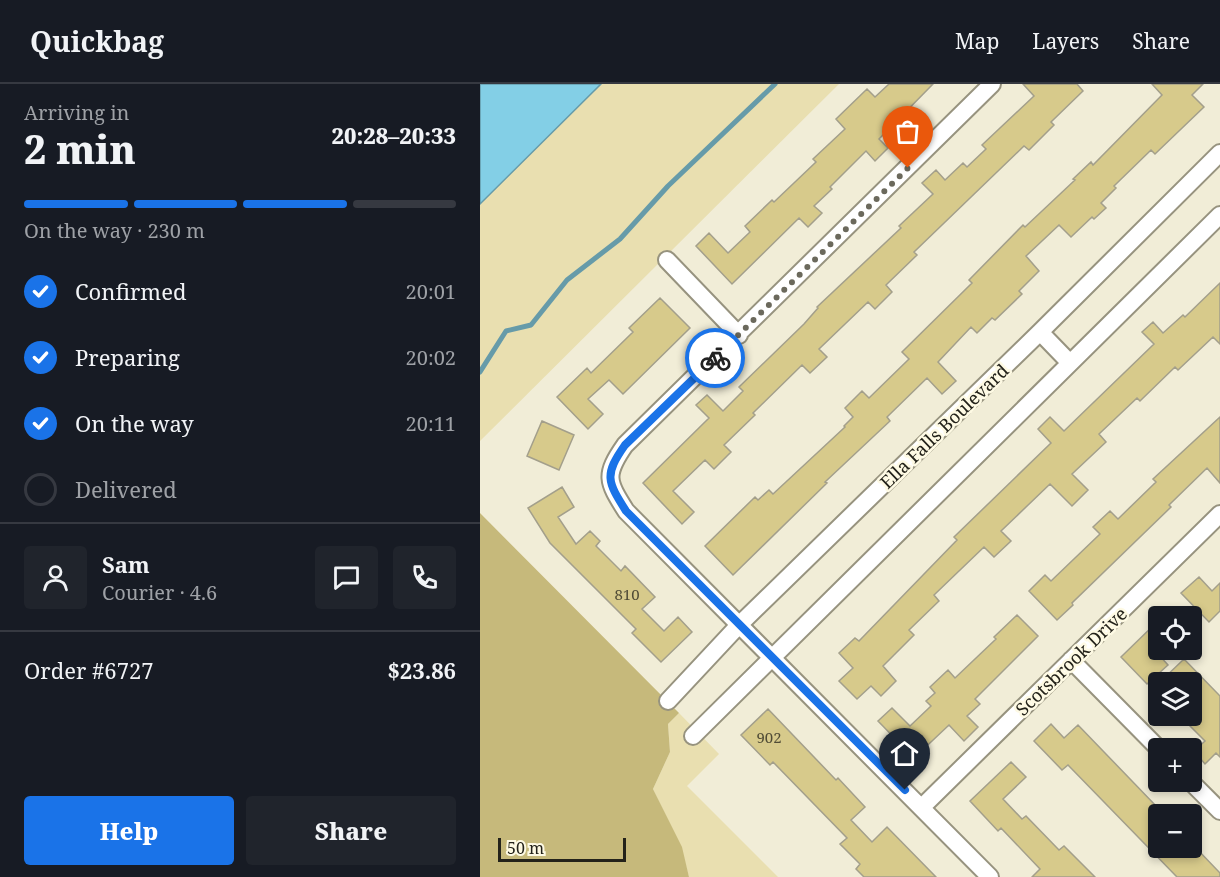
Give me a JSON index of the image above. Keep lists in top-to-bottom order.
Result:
{
  "streets": {
    "street": ["Ella Falls Boulevard", "Scotsbrook Drive"]
  },
  "house_numbers": ["810", "902"],
  "scale_bar": "50 m",
  "page": {
    "header": "Quickbag",
    "nav": ["Map", "Layers", "Share"],
    "heading": ["2 min", "Arriving in", "20:28–20:33"],
    "panel": [
      "Sam",
      "Courier · 4.6",
      "Order #6727",
      "$23.86"
    ],
    "bar": "On the way · 230 m",
    "list": [
      ["Confirmed", "20:01"],
      ["Preparing", "20:02"],
      ["On the way", "20:11"],
      "Delivered"
    ],
    "map_buttons": ["+", "−"],
    "buttons": ["Help", "Share"],
    "scale": "50 m"
  }
}
